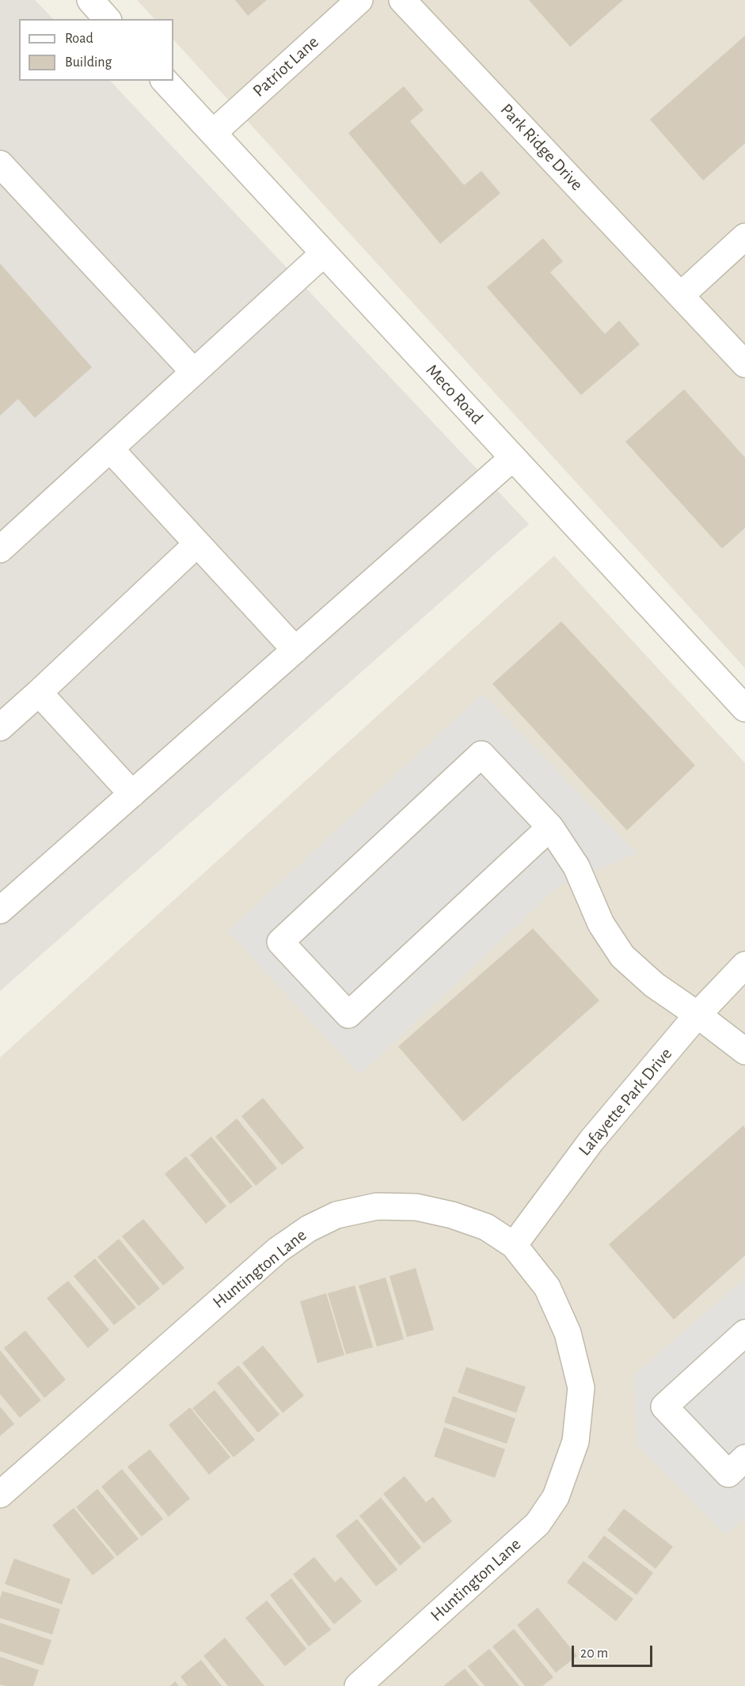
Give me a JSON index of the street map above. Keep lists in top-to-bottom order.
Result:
{
  "streets": {
    "street": [
      "Patriot Lane",
      "Park Ridge Drive",
      "Meco Road",
      "Lafayette Park Drive",
      "Huntington Lane"
    ]
  },
  "crossings": [
    ["Patriot Lane", "Meco Road"],
    ["Lafayette Park Drive", "Huntington Lane"]
  ],
  "legend": ["Road", "Building"],
  "scale_bar": "20 m"
}
